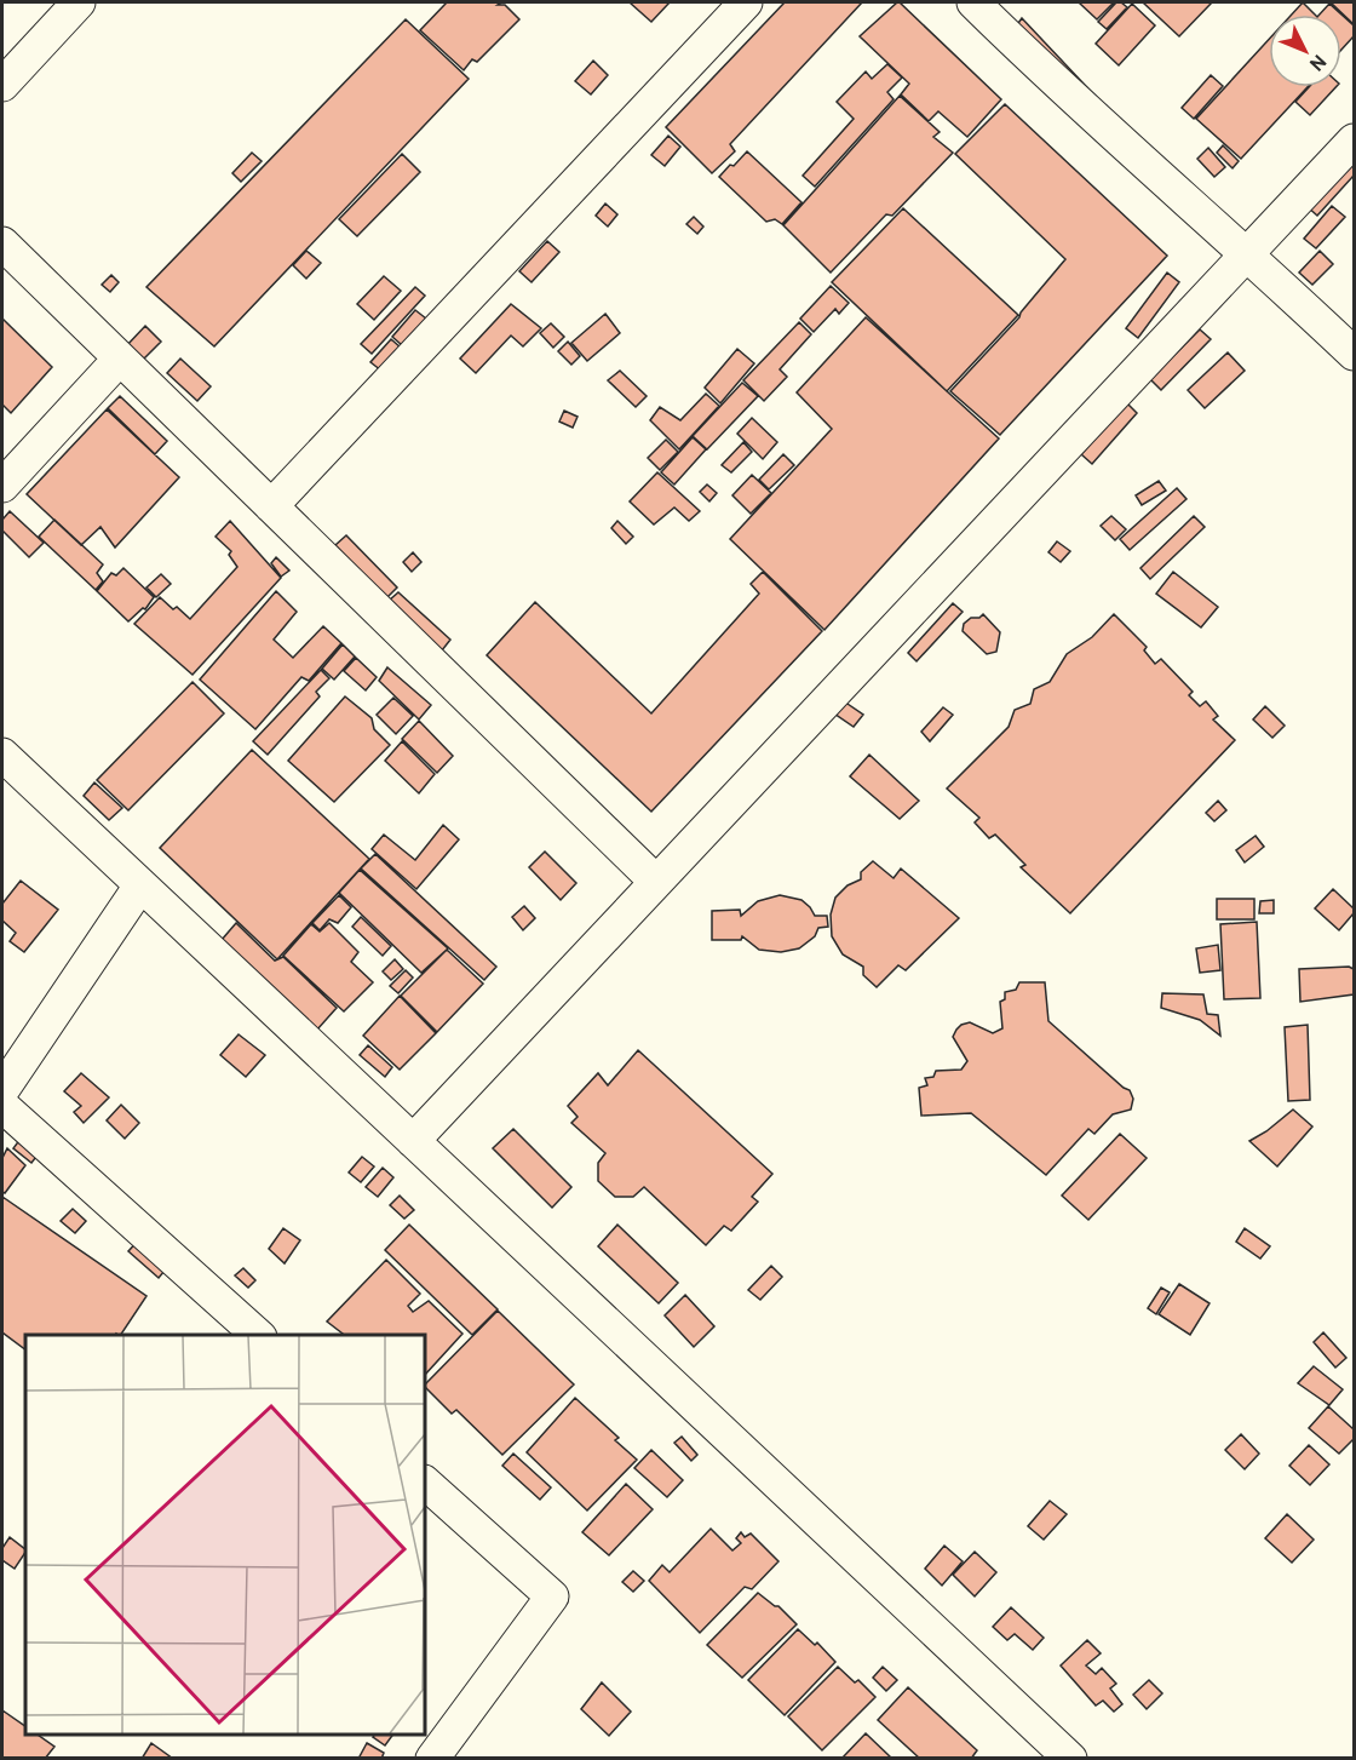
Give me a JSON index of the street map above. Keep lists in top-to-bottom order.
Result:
{
  "north": "bottom right"
}
